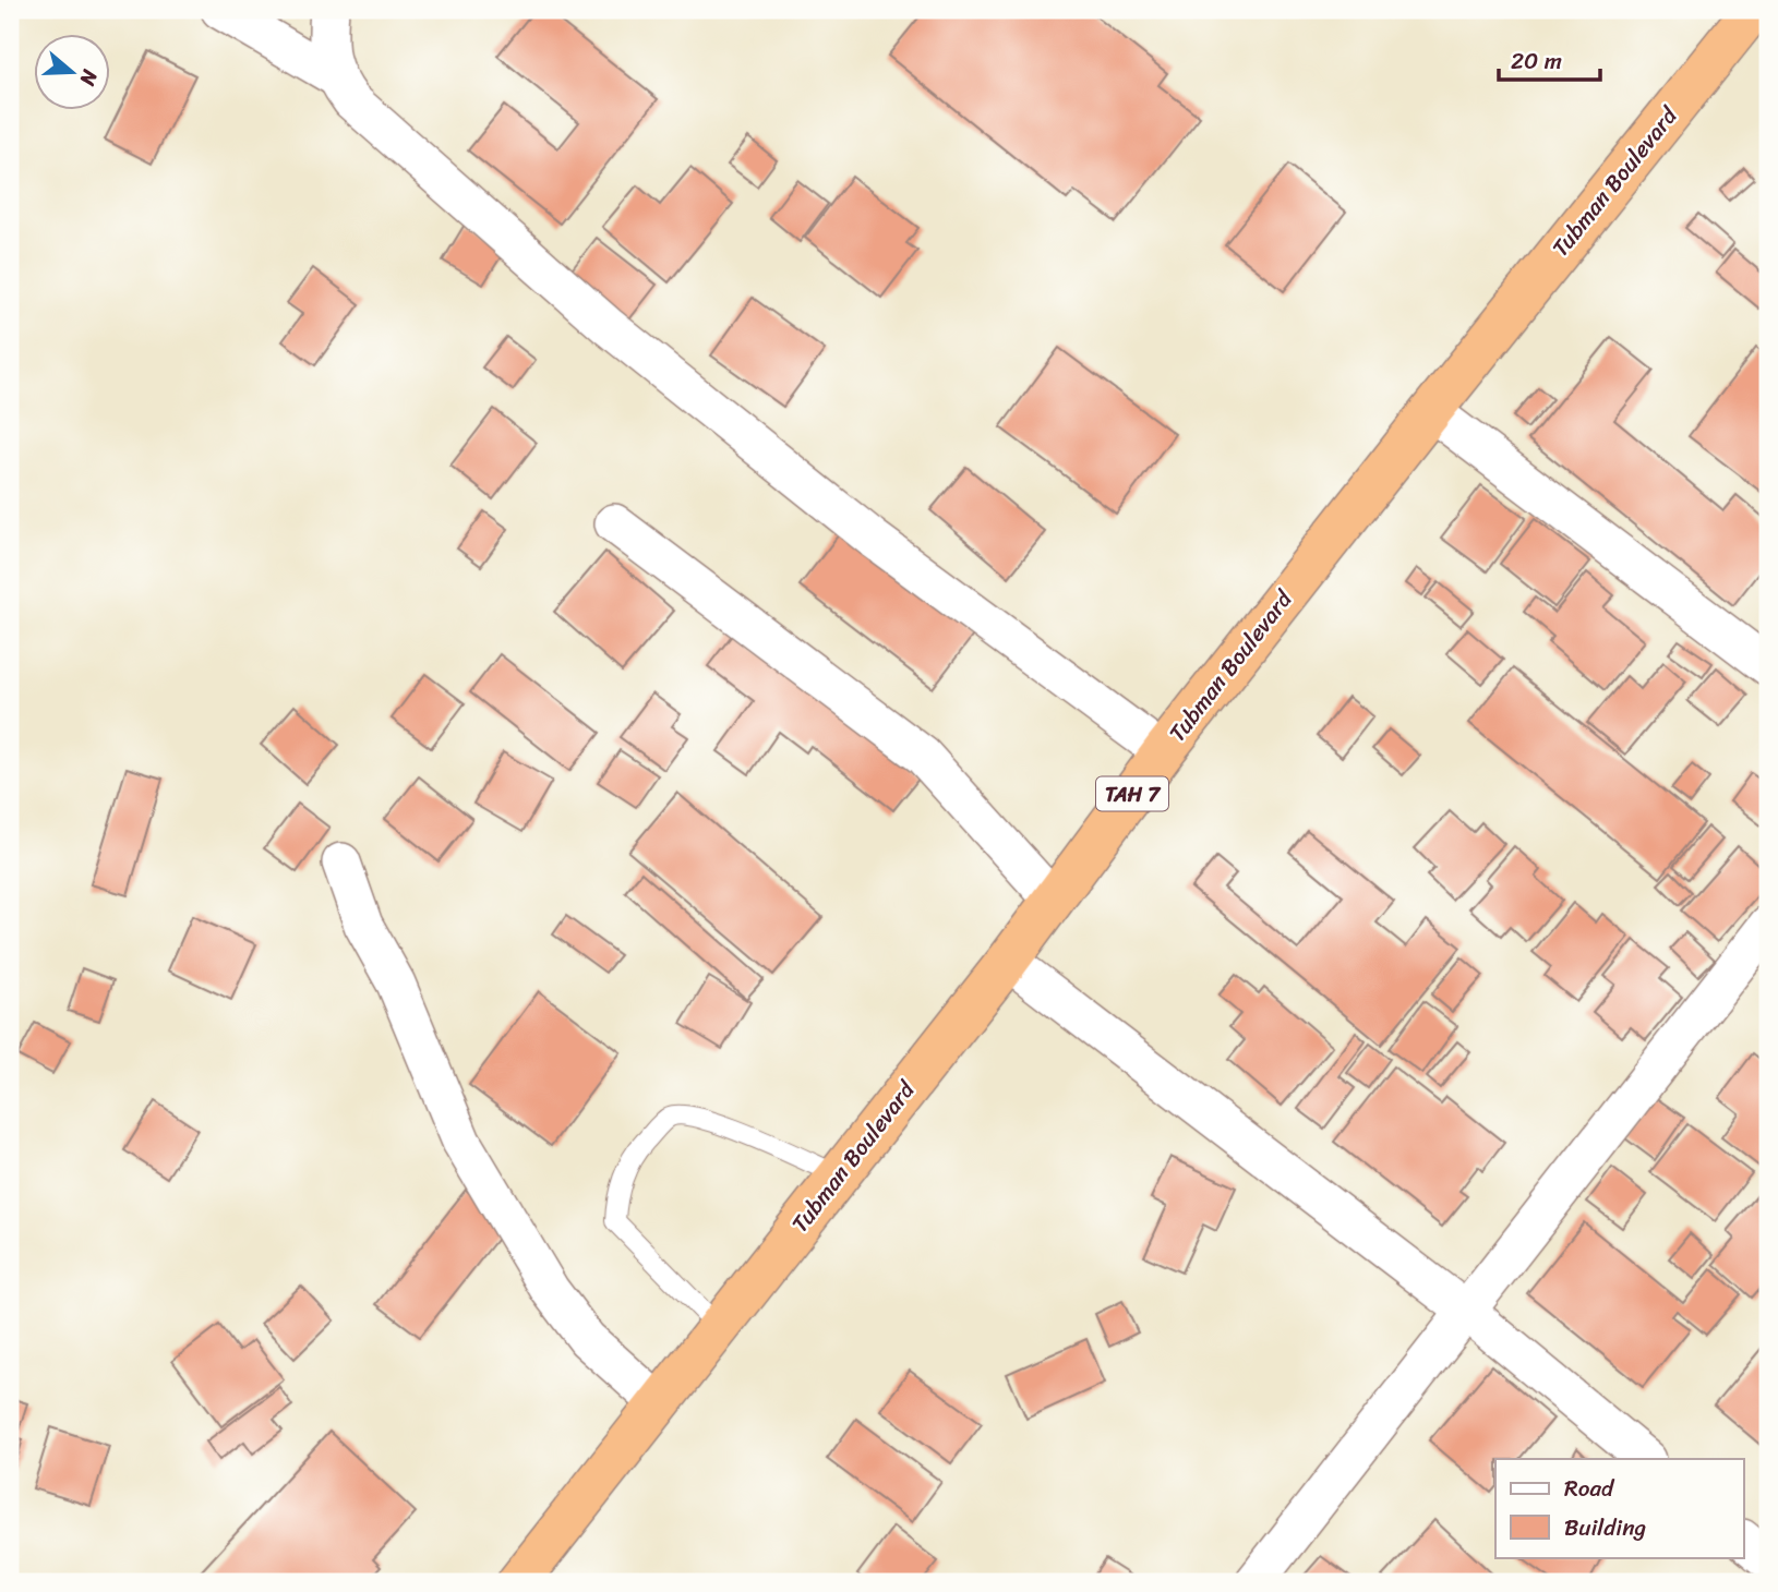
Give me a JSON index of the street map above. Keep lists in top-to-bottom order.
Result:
{
  "streets": {
    "highway": ["Tubman Boulevard", "TAH 7"]
  },
  "legend": ["Road", "Building"],
  "scale_bar": "20 m",
  "north": "right"
}
